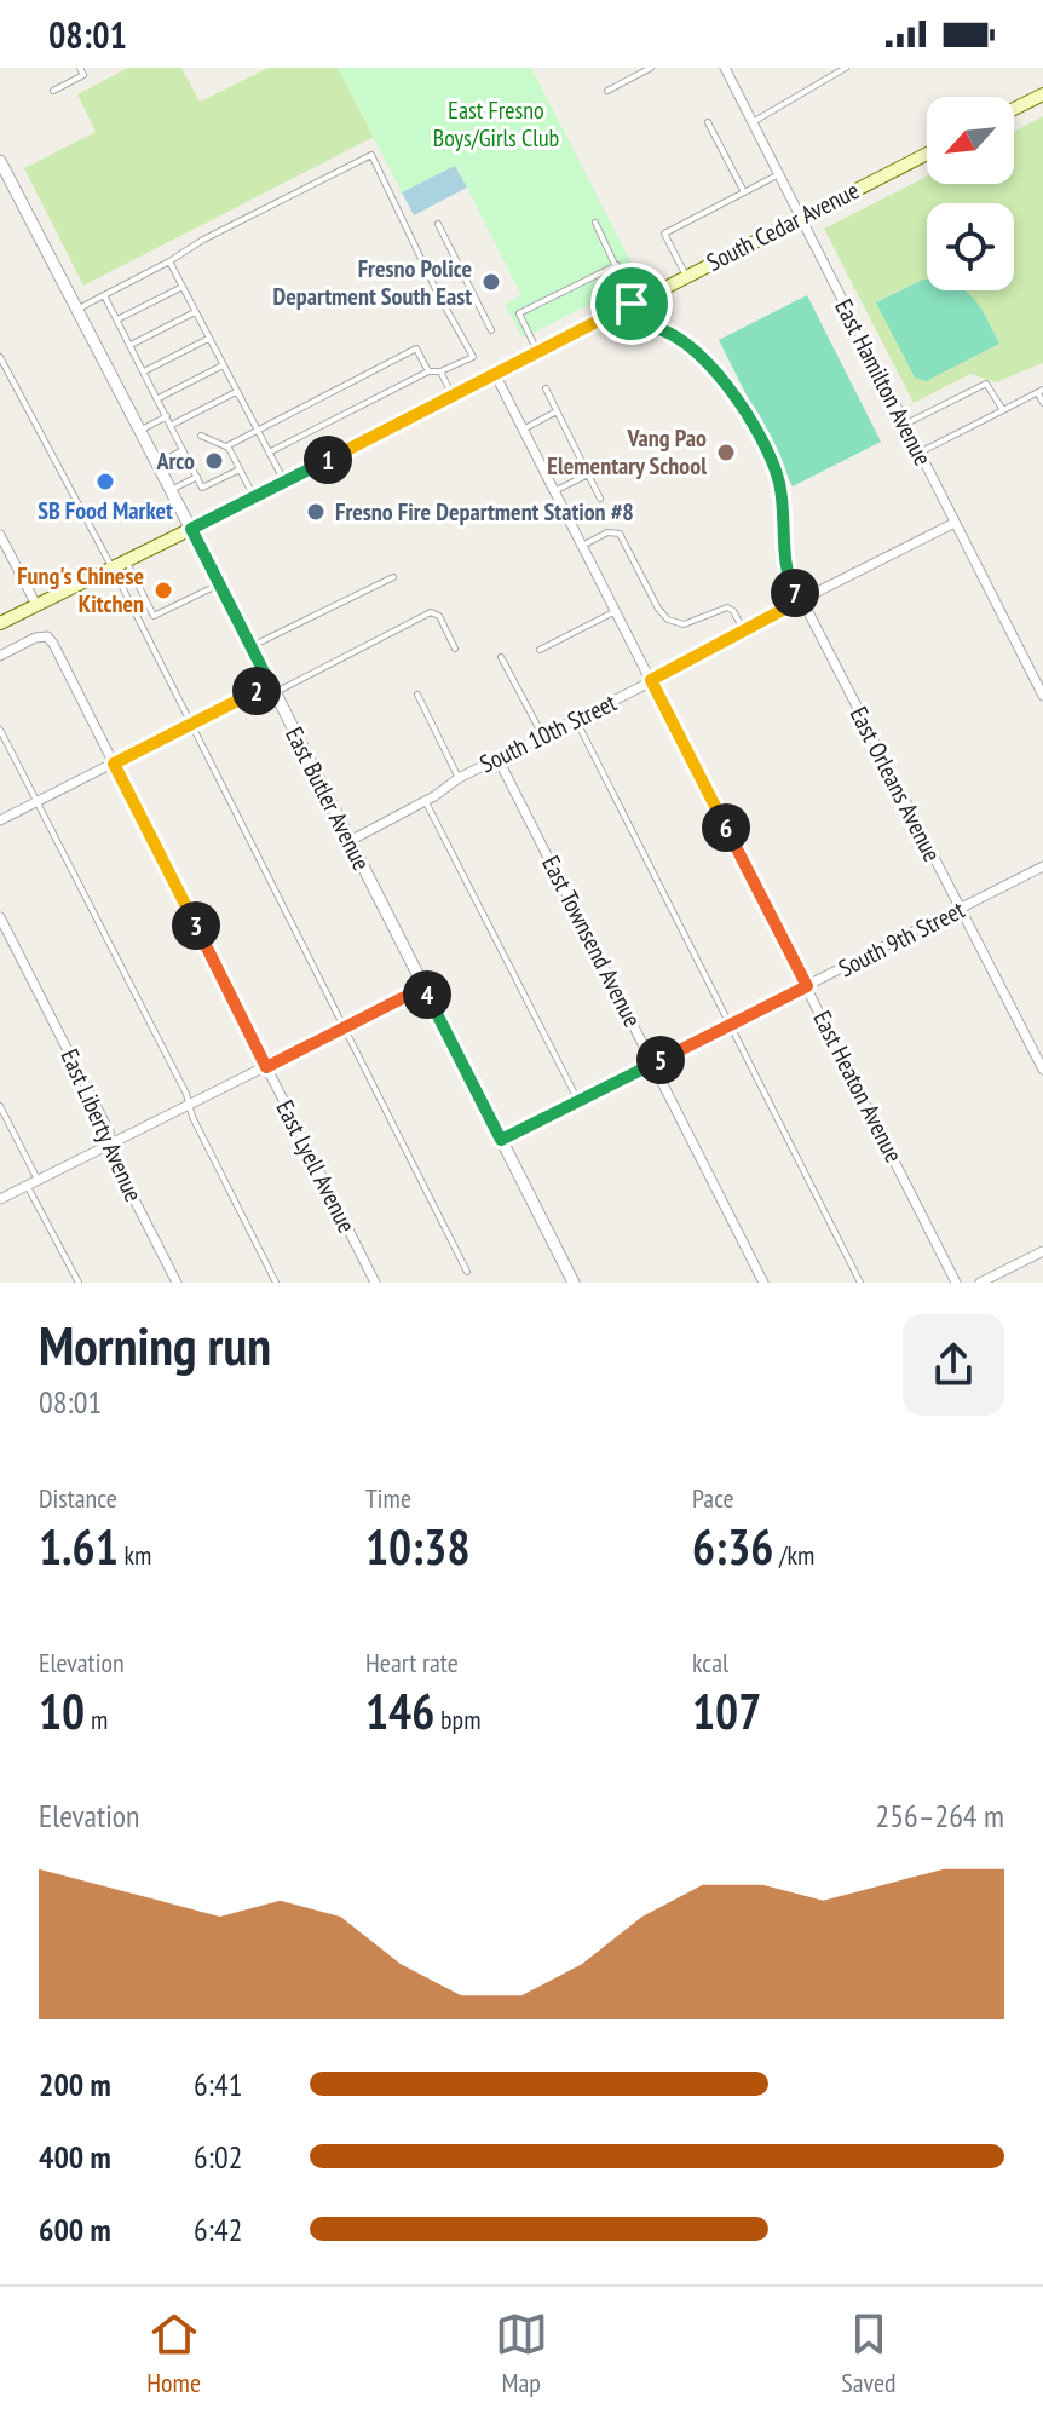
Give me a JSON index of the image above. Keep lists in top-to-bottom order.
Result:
{
  "streets": {
    "main road": ["South Cedar Avenue"],
    "street": [
      "East Hamilton Avenue",
      "South 10th Street",
      "East Orleans Avenue",
      "East Butler Avenue",
      "South 9th Street",
      "East Townsend Avenue",
      "East Heaton Avenue",
      "East Liberty Avenue",
      "East Lyell Avenue"
    ]
  },
  "crossings": [
    ["South Cedar Avenue", "East Hamilton Avenue"],
    ["South Cedar Avenue", "East Butler Avenue"],
    ["South Cedar Avenue", "East Heaton Avenue"],
    ["East Hamilton Avenue", "South 10th Street"],
    ["South 10th Street", "East Orleans Avenue"],
    ["South 10th Street", "East Butler Avenue"],
    ["South 10th Street", "East Townsend Avenue"],
    ["South 10th Street", "East Heaton Avenue"],
    ["East Orleans Avenue", "South 9th Street"],
    ["East Butler Avenue", "South 9th Street"],
    ["South 9th Street", "East Townsend Avenue"],
    ["South 9th Street", "East Heaton Avenue"]
  ],
  "parks": ["East Fresno Boys/Girls Club"],
  "places": [
    "Fresno Police Department South East",
    "Vang Pao Elementary School",
    "Arco",
    "SB Food Market",
    "Fresno Fire Department Station #8",
    "Fung's Chinese Kitchen"
  ],
  "north": "bottom left",
  "page": {
    "status": "08:01",
    "pins": [
      "1",
      "7",
      "2",
      "6",
      "3",
      "4",
      "5"
    ],
    "heading": ["Morning run", "08:01"],
    "stats": [
      ["Distance", "1.61 km"],
      ["Time", "10:38"],
      ["Pace", "6:36 /km"],
      ["Elevation", "10 m"],
      ["Heart rate", "146 bpm"],
      ["kcal", "107"]
    ],
    "chart": ["Elevation", "256–264 m"],
    "list": [
      {
        "name": "200 m",
        "note": "6:41"
      },
      {
        "name": "400 m",
        "note": "6:02"
      },
      {
        "name": "600 m",
        "note": "6:42"
      }
    ],
    "tabs": ["Home", "Map", "Saved"]
  }
}
